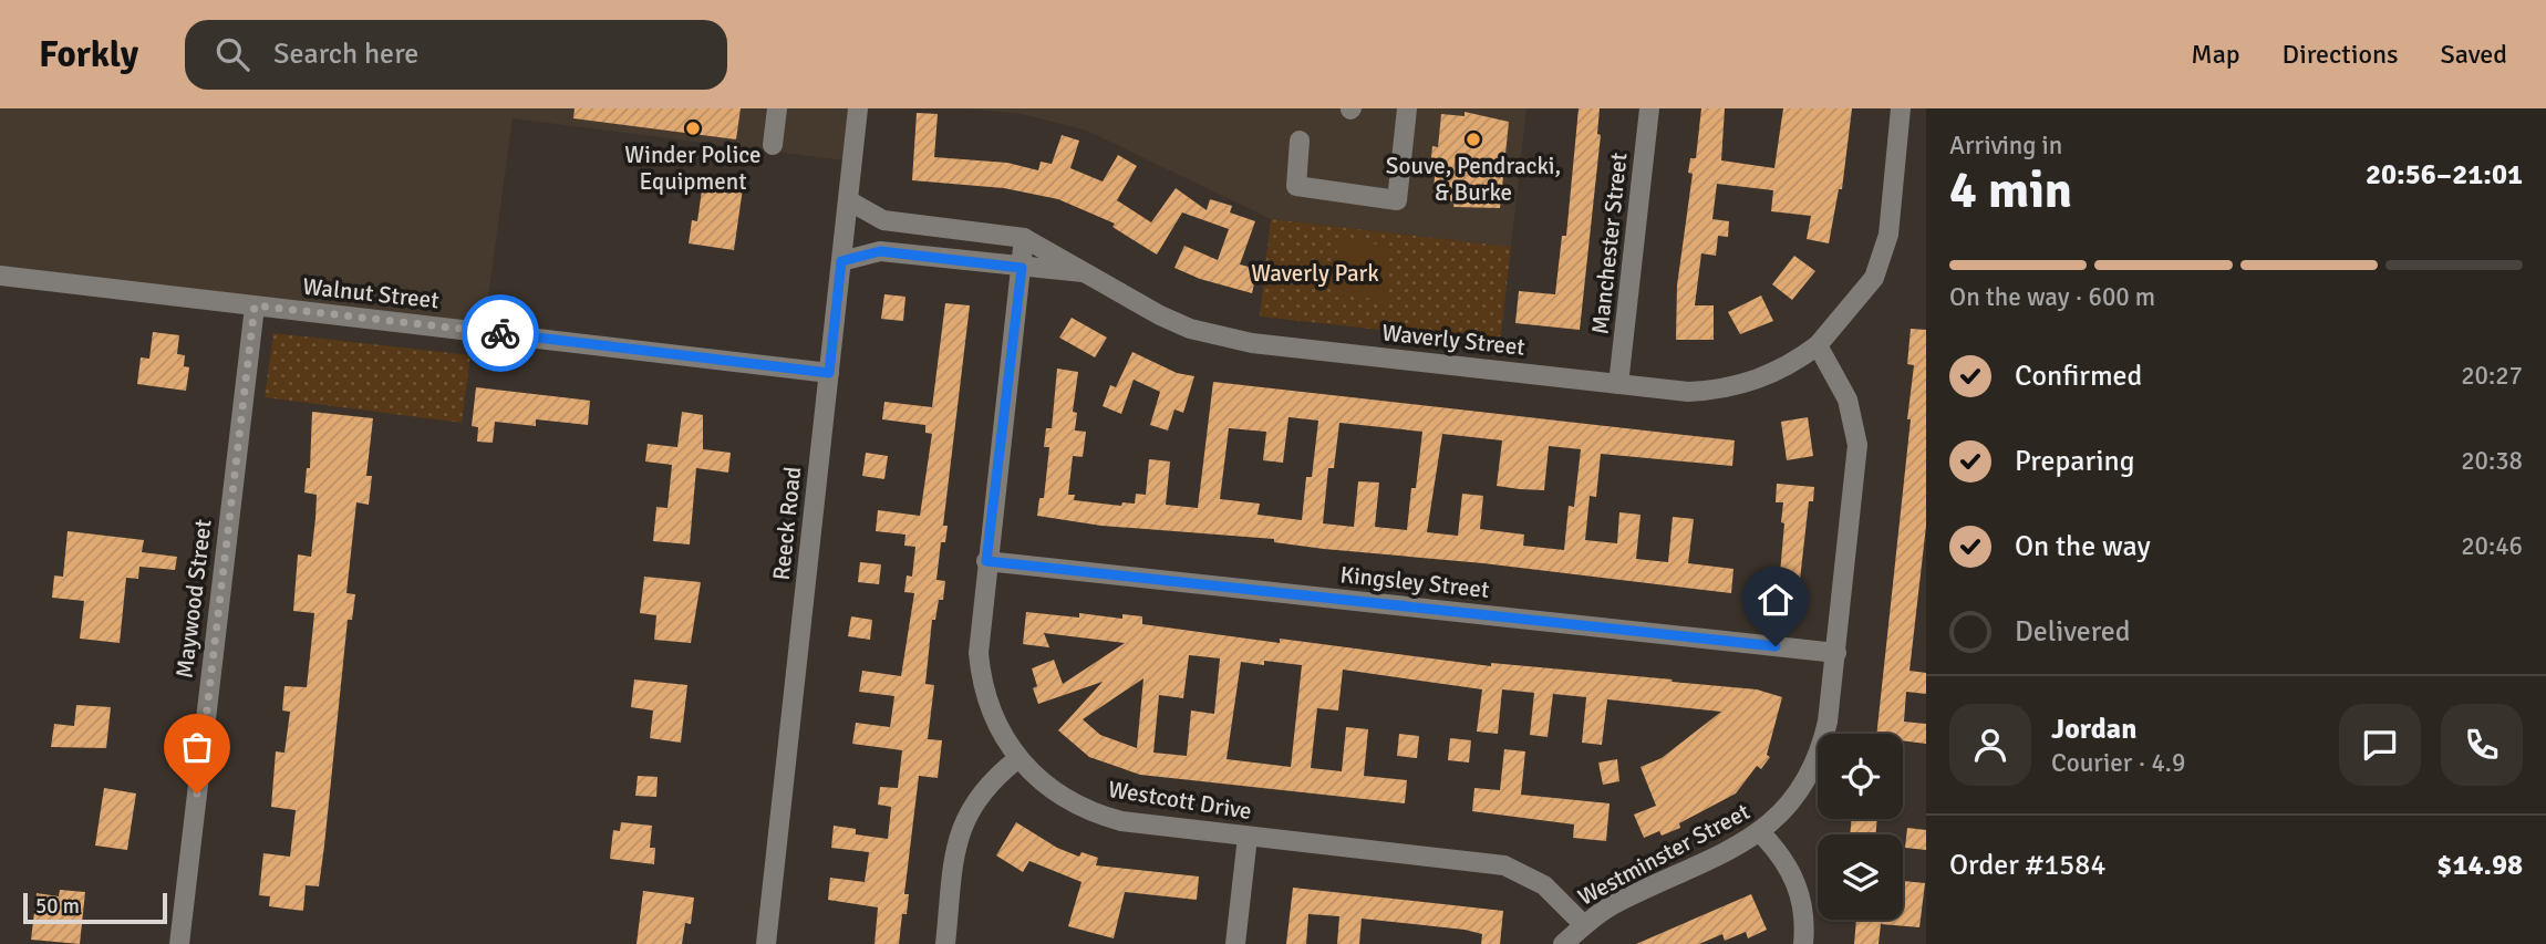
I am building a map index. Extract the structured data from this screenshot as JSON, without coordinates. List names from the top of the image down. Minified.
{"streets":{"street":["Manchester Street","Walnut Street","Waverly Street","Reeck Road","Kingsley Street","Maywood Street","Westcott Drive","Westminster Street"]},"crossings":[["Manchester Street","Waverly Street"],["Walnut Street","Reeck Road"],["Walnut Street","Maywood Street"],["Waverly Street","Reeck Road"],["Waverly Street","Westcott Drive"],["Waverly Street","Westminster Street"],["Kingsley Street","Westcott Drive"],["Kingsley Street","Westminster Street"],["Westcott Drive","Westminster Street"]],"parks":["Waverly Park"],"places":["Winder Police Equipment","Souve, Pendracki, & Burke"],"scale_bar":"50 m","page":{"header":"Forkly","search":"Search here","nav":["Map","Directions","Saved"],"heading":["4 min","Arriving in","20:56–21:01"],"panel":["Jordan","Courier · 4.9","Order #1584","$14.98"],"bar":"On the way · 600 m","list":[["Confirmed","20:27"],["Preparing","20:38"],["On the way","20:46"],"Delivered"],"scale":"50 m"}}
